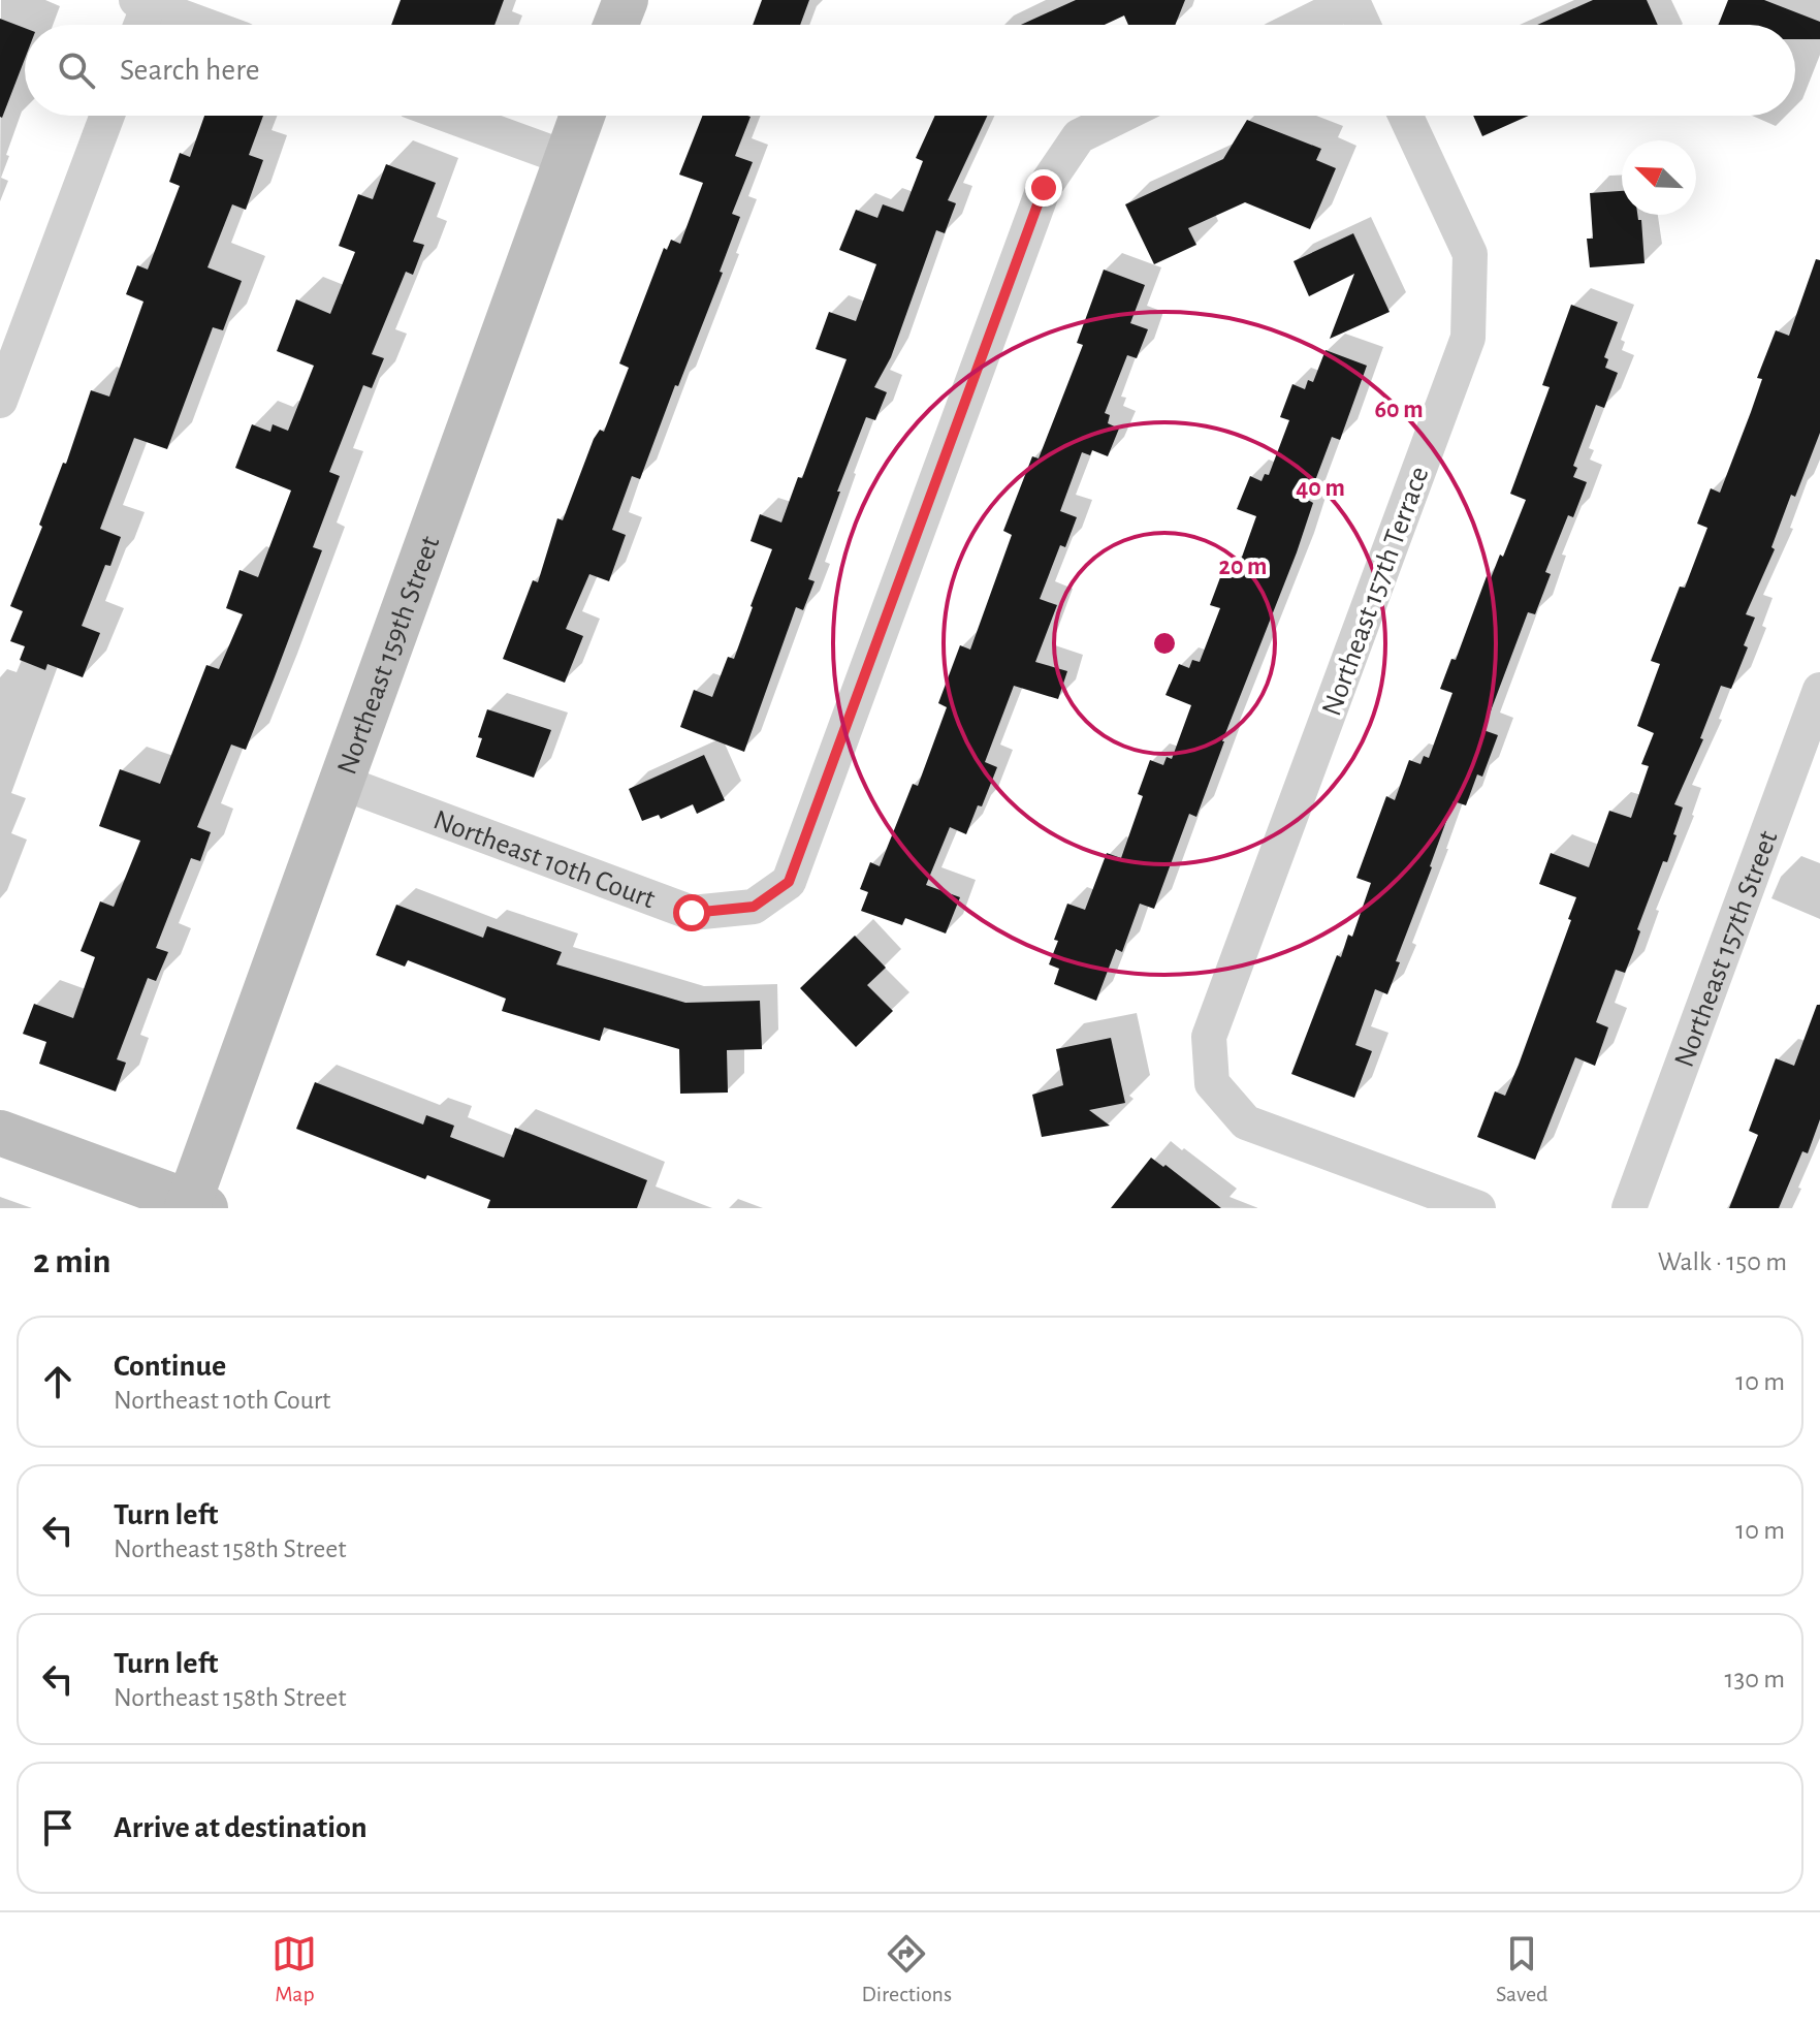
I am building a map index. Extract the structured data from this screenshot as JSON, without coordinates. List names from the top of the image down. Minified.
{"streets":{"street":["Northeast 157th Terrace","Northeast 159th Street","Northeast 10th Court","Northeast 157th Street"]},"crossings":[["Northeast 159th Street","Northeast 10th Court"]],"north":"top left","page":{"search":"Search here","heading":["2 min","Walk · 150 m"],"list":[["Continue","Northeast 10th Court","10 m"],["Turn left","Northeast 158th Street","10 m"],["Turn left","Northeast 158th Street","130 m"],"Arrive at destination"],"nav":["Map","Directions","Saved"]},"rings":["60 m","40 m","20 m"]}
